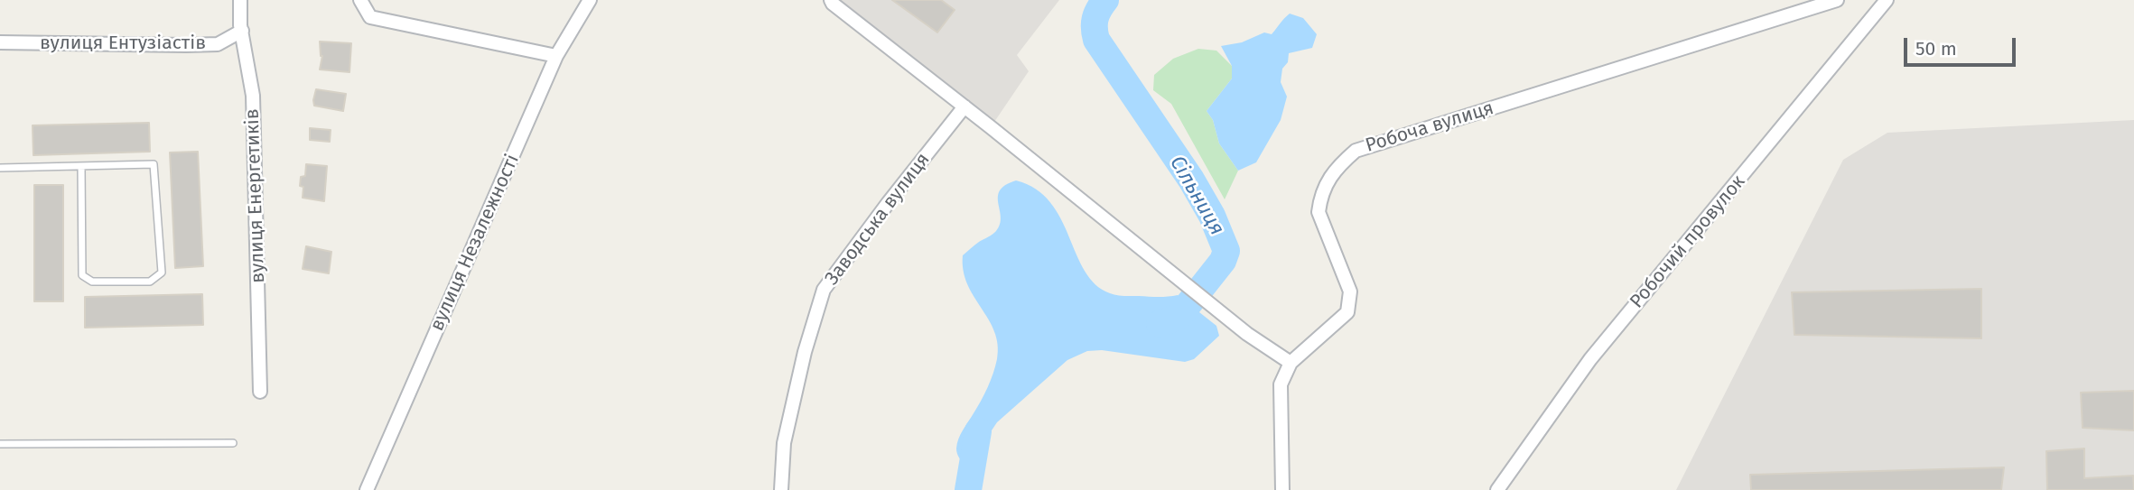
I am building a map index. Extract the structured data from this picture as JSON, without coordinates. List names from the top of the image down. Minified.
{"streets":{"street":["вулиця Ентузіастів","Робоча вулиця","вулиця Енергетиків","Заводська вулиця","Робочий провулок","вулиця Незалежності"]},"crossings":[["вулиця Ентузіастів","вулиця Енергетиків"]],"water":["Сільниця"],"scale_bar":"50 m"}
